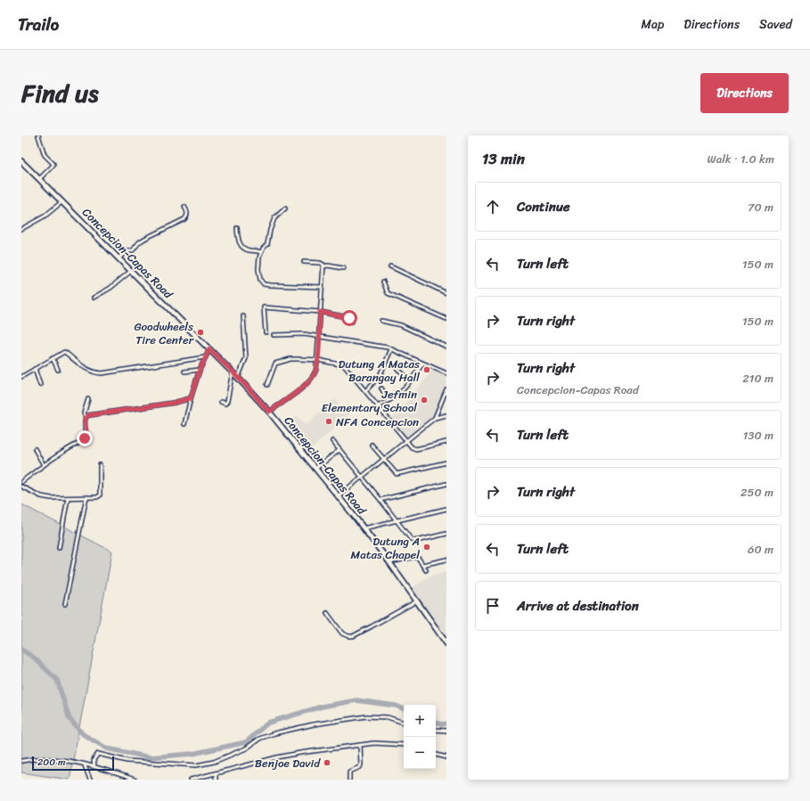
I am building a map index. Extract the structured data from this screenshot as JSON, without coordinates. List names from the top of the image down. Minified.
{"streets":{"main road":["Concepcion-Capas Road"]},"places":["Goodwheels Tire Center","Dutung A Matas Barangay Hall","Jefmin Elementary School","NFA Concepcion","Dutung A Matas Chapel","Benjoe David"],"scale_bar":"200 m","page":{"header":"Trailo","nav":["Map","Directions","Saved"],"title":"Find us","buttons":"Directions","heading":["13 min","Walk · 1.0 km"],"list":[["Continue","70 m"],["Turn left","150 m"],["Turn right","150 m"],["Turn right","Concepcion-Capas Road","210 m"],["Turn left","130 m"],["Turn right","250 m"],["Turn left","60 m"],"Arrive at destination"],"map_buttons":["+","−"],"scale":"200 m"}}
